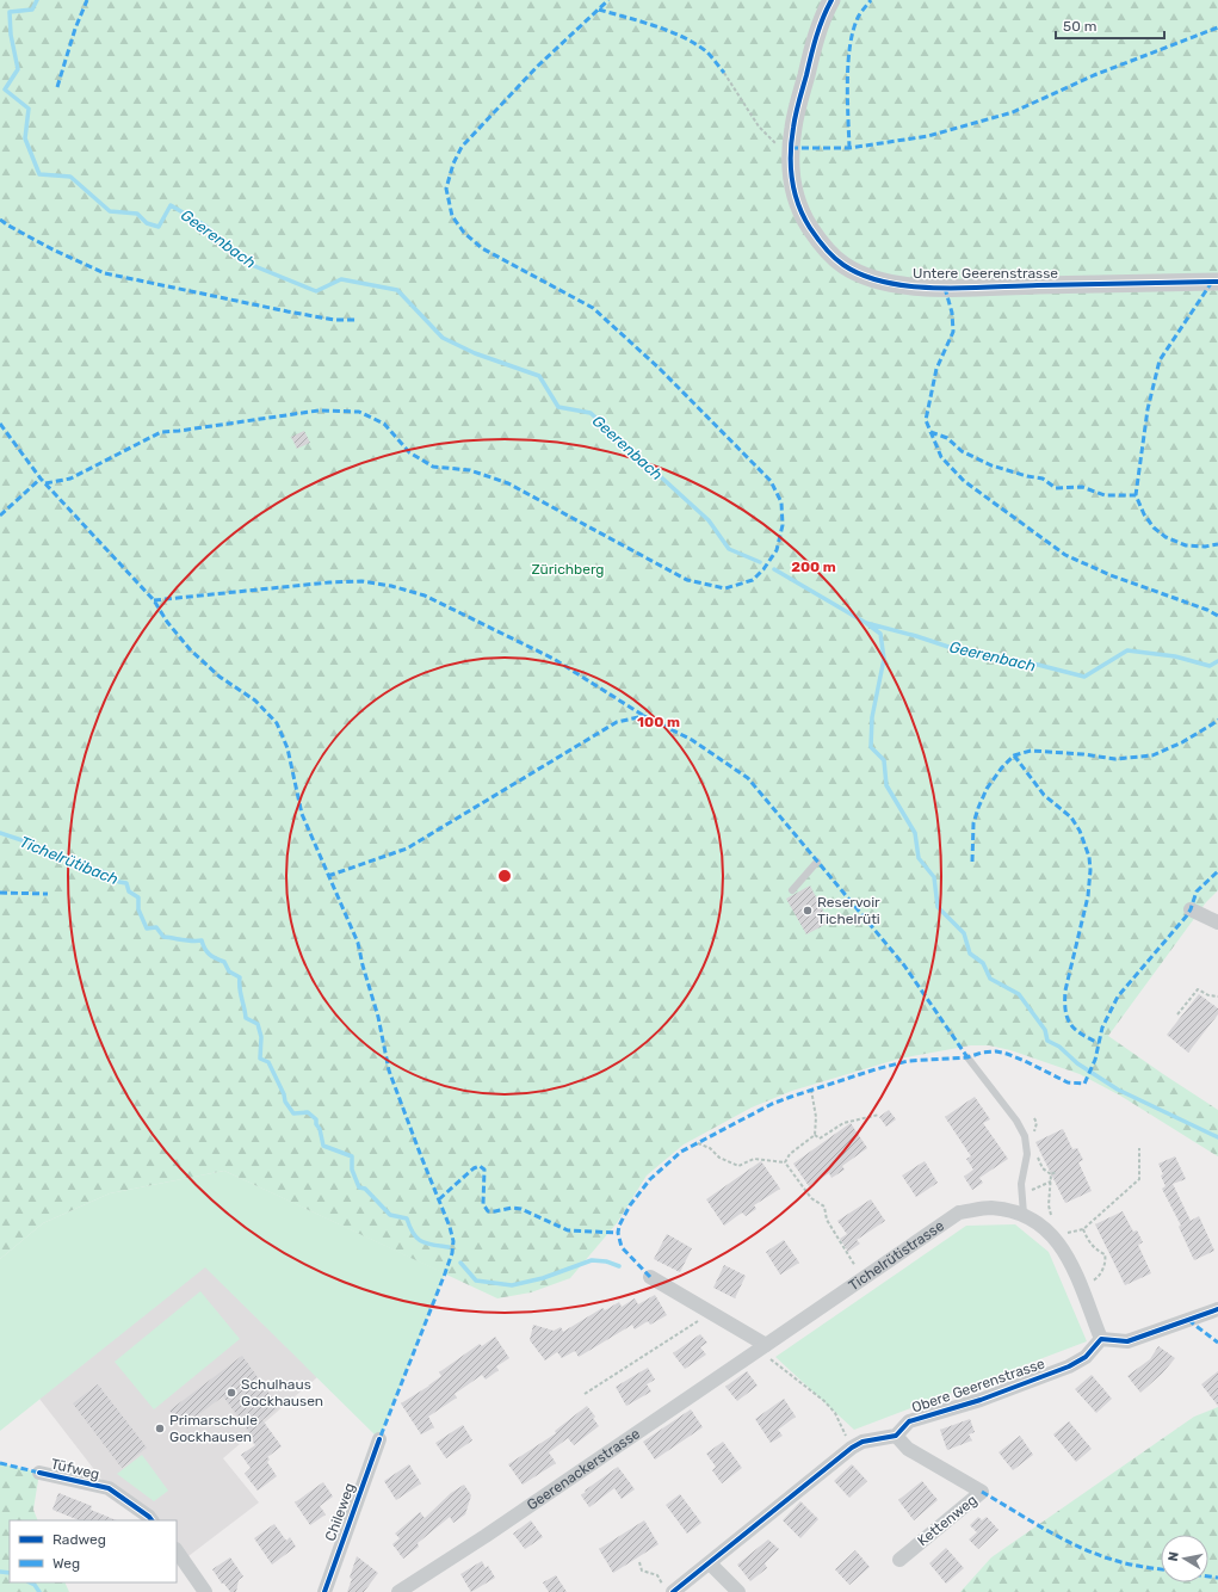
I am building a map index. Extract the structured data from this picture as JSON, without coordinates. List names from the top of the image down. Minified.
{"streets":{"street":["Untere Geerenstrasse","Tichelrütistrasse","Obere Geerenstrasse","Tüfweg","Geerenackerstrasse","Chileweg","Kettenweg"]},"crossings":[["Tichelrütistrasse","Obere Geerenstrasse"],["Tichelrütistrasse","Geerenackerstrasse"],["Obere Geerenstrasse","Kettenweg"]],"water":["Geerenbach","Tichelrütibach"],"parks":["Zürichberg"],"places":["Reservoir Tichelrüti","Schulhaus Gockhausen","Primarschule Gockhausen"],"legend":["Radweg","Weg"],"scale_bar":"50 m","north":"left","rings":["200 m","100 m"]}
